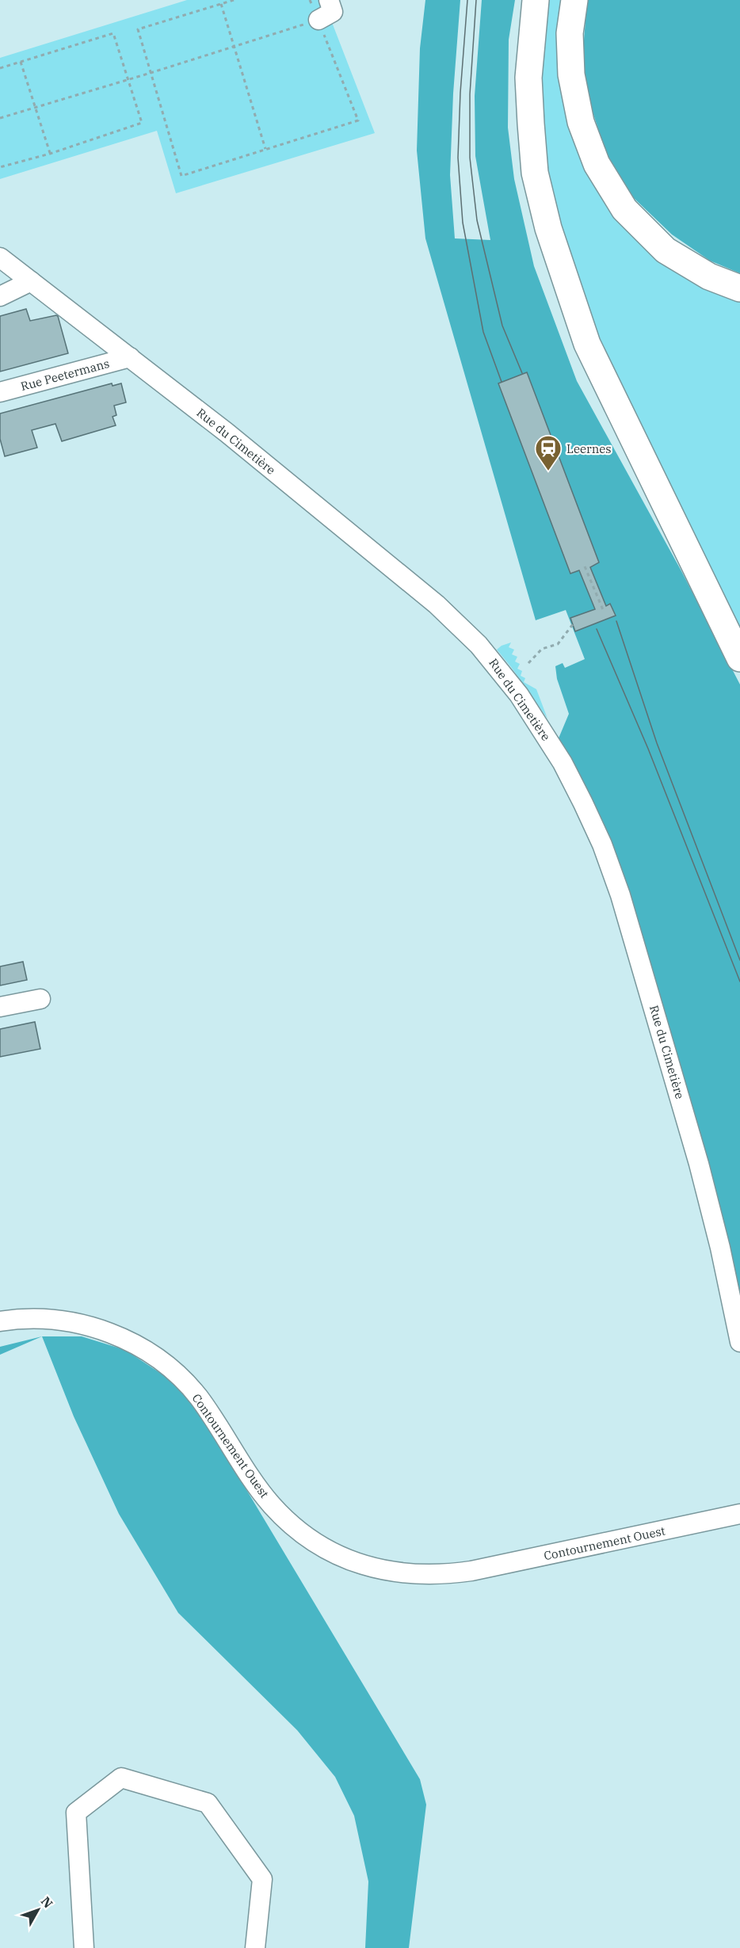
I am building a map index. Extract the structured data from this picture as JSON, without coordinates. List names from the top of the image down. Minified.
{"streets":{"street":["Rue Peetermans","Rue du Cimetière","Contournement Ouest"]},"crossings":[["Rue Peetermans","Rue du Cimetière"]],"places":{"station":["Leernes"]},"north":"top right"}
